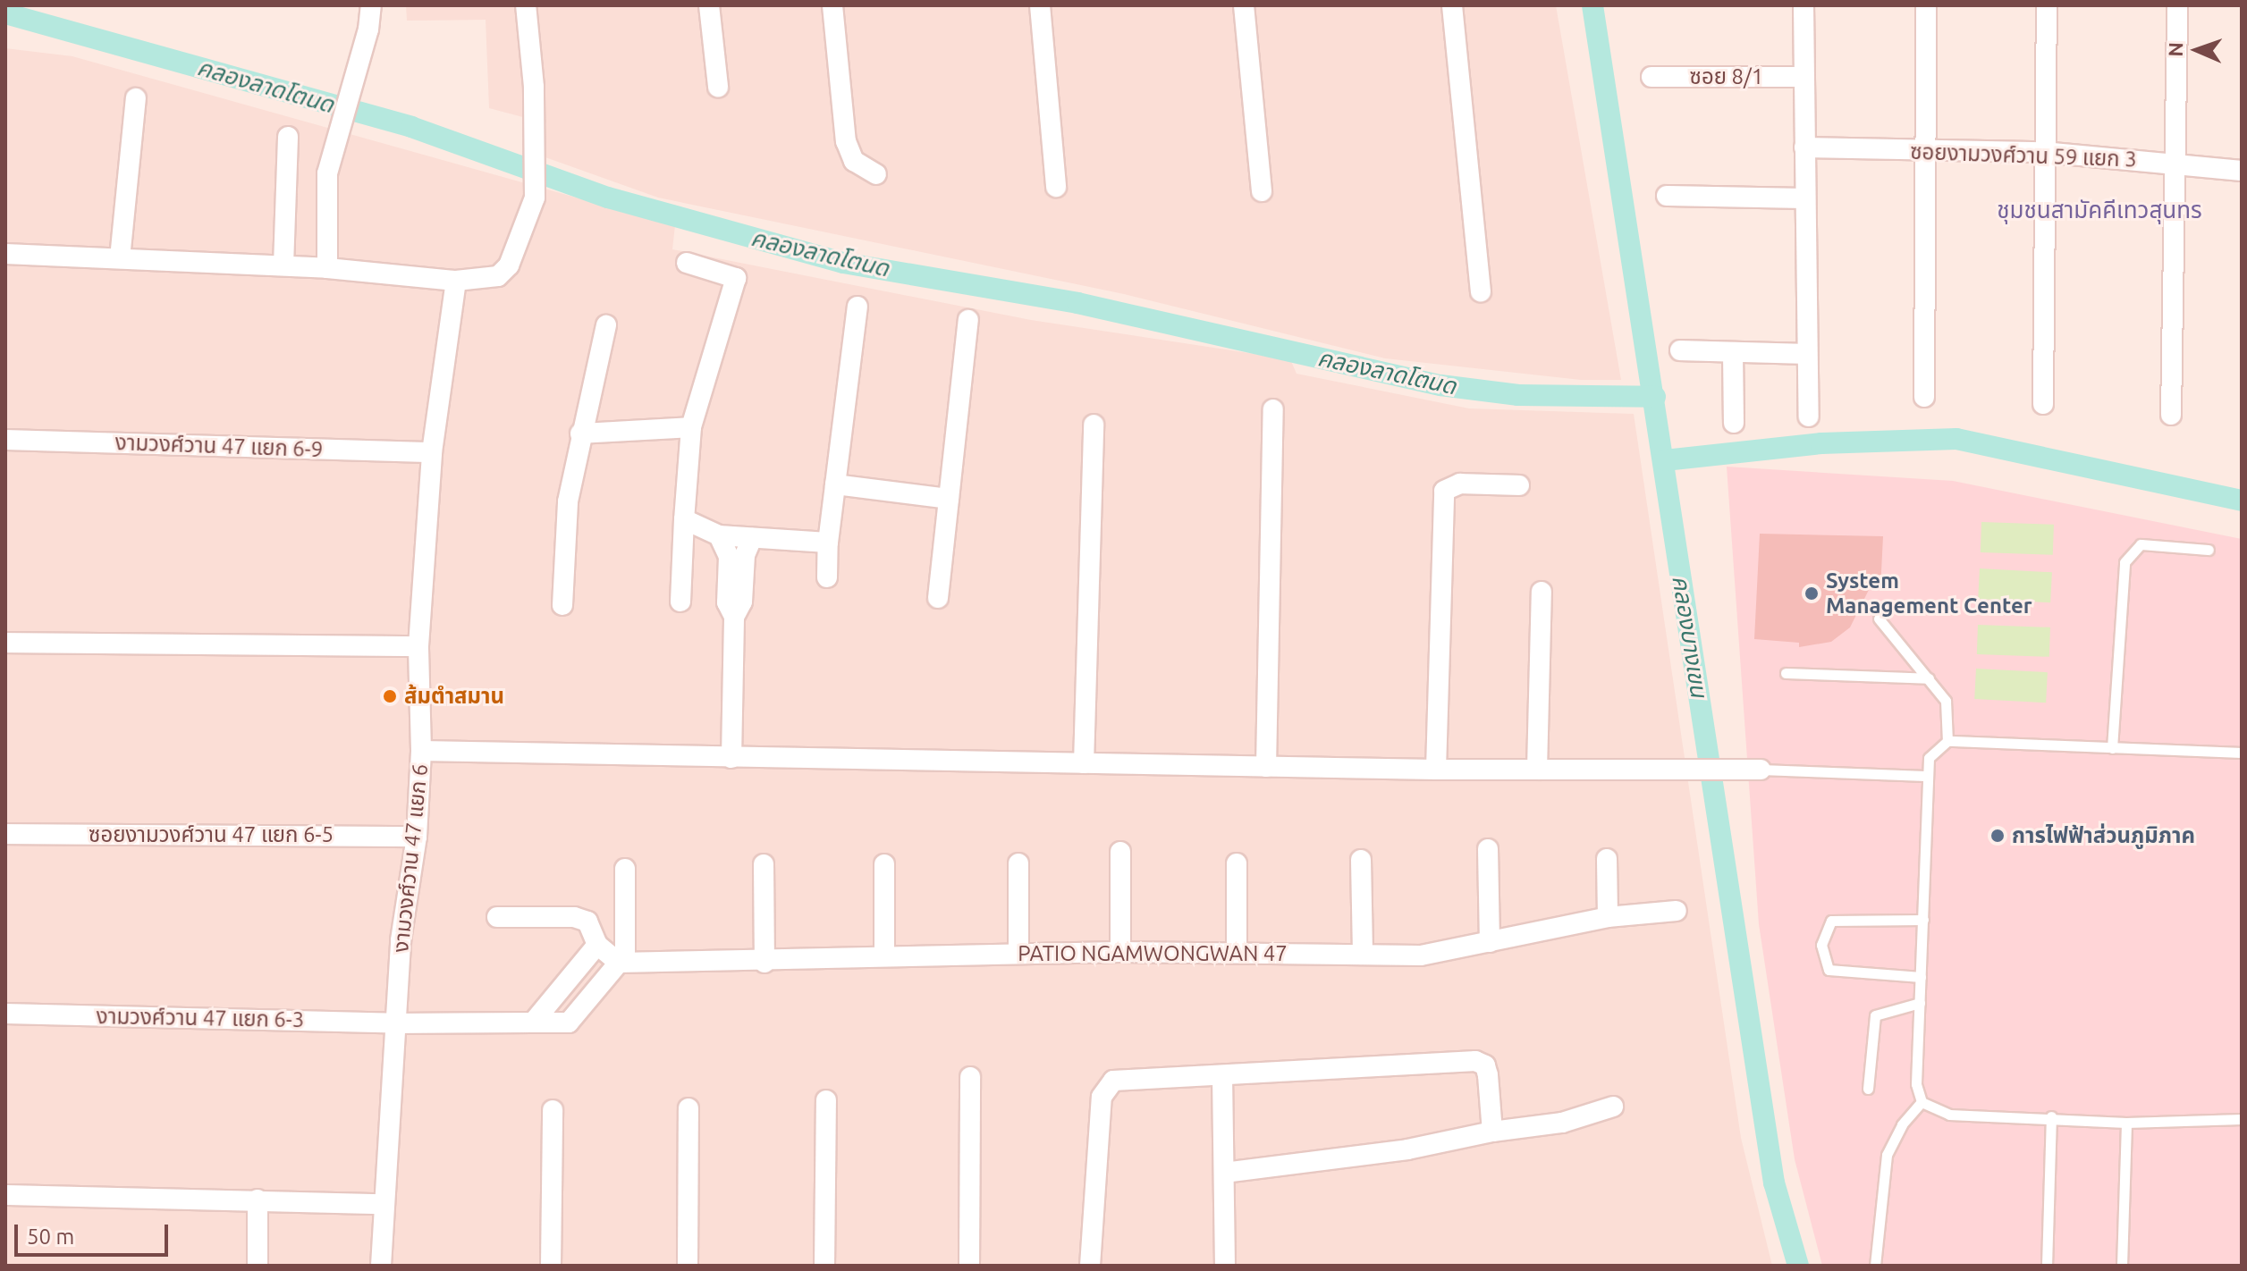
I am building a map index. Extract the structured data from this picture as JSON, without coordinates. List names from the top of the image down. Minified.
{"streets":{"street":["ซอย 8/1","ซอยงามวงศ์วาน 59 แยก 3","งามวงศ์วาน 47 แยก 6-9","ซอยงามวงศ์วาน 47 แยก 6-5","งามวงศ์วาน 47 แยก 6","PATIO NGAMWONGWAN 47","งามวงศ์วาน 47 แยก 6-3"]},"crossings":[["งามวงศ์วาน 47 แยก 6-9","งามวงศ์วาน 47 แยก 6"],["ซอยงามวงศ์วาน 47 แยก 6-5","งามวงศ์วาน 47 แยก 6"],["งามวงศ์วาน 47 แยก 6","งามวงศ์วาน 47 แยก 6-3"],["PATIO NGAMWONGWAN 47","งามวงศ์วาน 47 แยก 6-3"]],"districts":["ชุมชนสามัคคีเทวสุนทร"],"water":["คลองลาดโตนด","คลองบางเขน"],"places":["System Management Center","ส้มตำสมาน","การไฟฟ้าส่วนภูมิภาค"],"scale_bar":"50 m","north":"left"}
